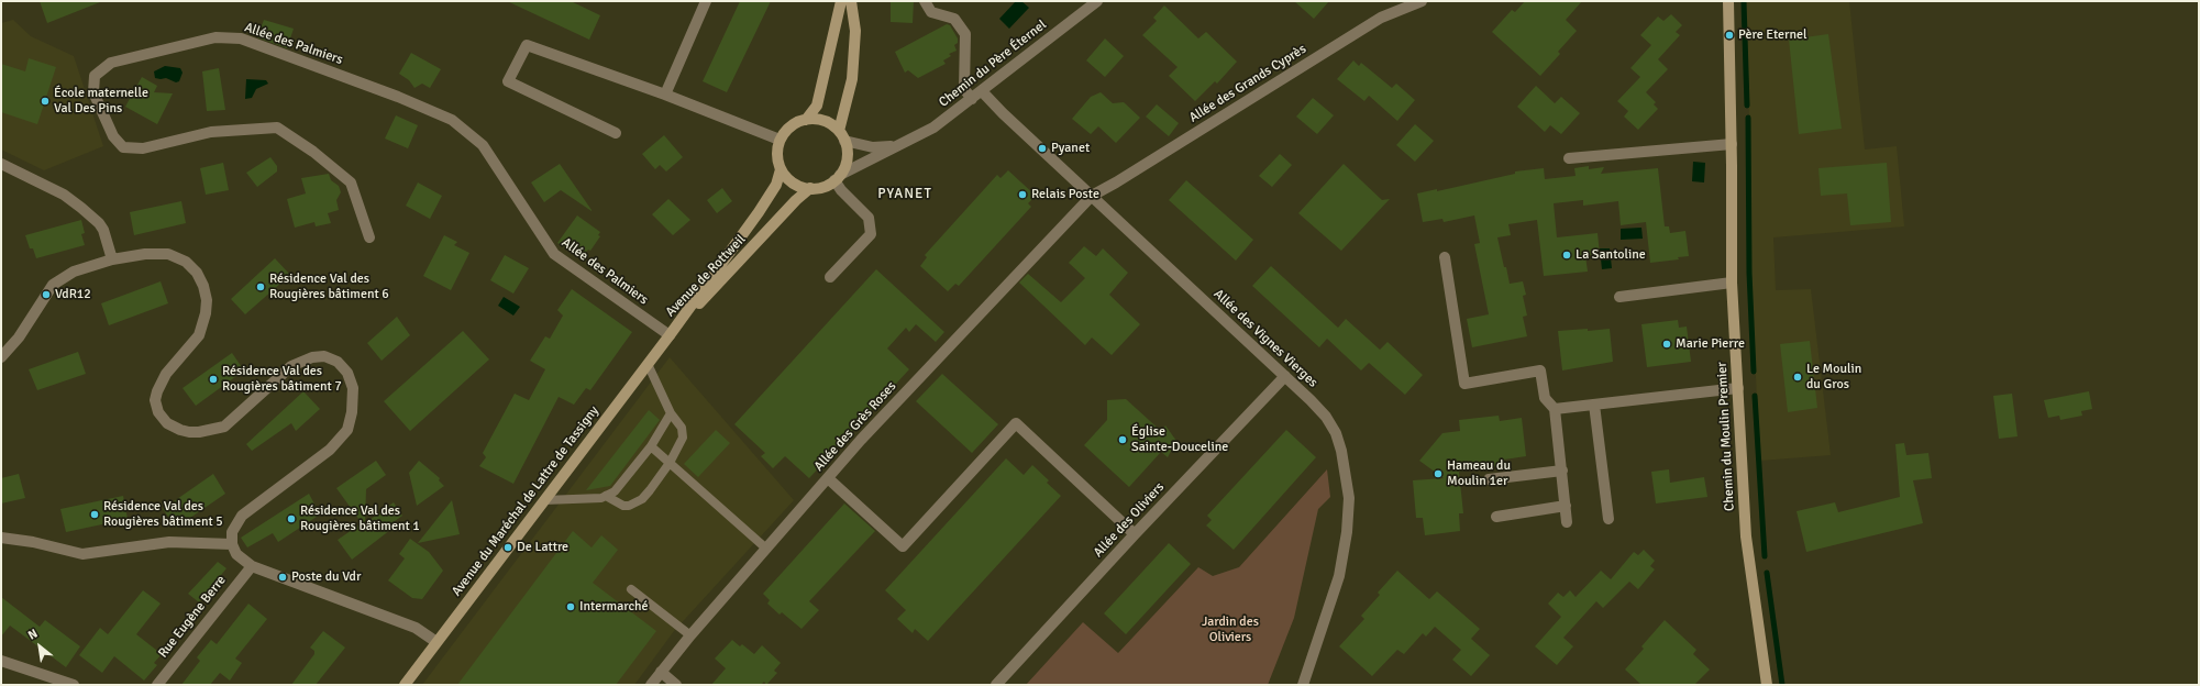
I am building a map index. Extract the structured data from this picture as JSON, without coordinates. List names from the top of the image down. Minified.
{"streets":{"main road":["Avenue de Rottweil","Chemin du Moulin Premier","Avenue du Maréchal de Lattre de Tassigny"],"street":["Allée des Palmiers","Chemin du Père Éternel","Allée des Grands Cyprès","Allée des Vignes Vierges","Allée des Grès Roses","Allée des Oliviers","Rue Eugène Berre"]},"crossings":[["Allée des Palmiers","Avenue de Rottweil"],["Allée des Palmiers","Avenue du Maréchal de Lattre de Tassigny"],["Chemin du Père Éternel","Avenue de Rottweil"],["Chemin du Père Éternel","Allée des Vignes Vierges"],["Allée des Grands Cyprès","Allée des Vignes Vierges"],["Allée des Grands Cyprès","Allée des Grès Roses"],["Avenue de Rottweil","Avenue du Maréchal de Lattre de Tassigny"],["Allée des Vignes Vierges","Allée des Grès Roses"],["Allée des Vignes Vierges","Allée des Oliviers"]],"districts":["PYANET"],"parks":["Jardin des Oliviers"],"places":["Père Eternel","École maternelle Val Des Pins","Pyanet","Relais Poste","La Santoline","Résidence Val des Rougières bâtiment 6","VdR12","Marie Pierre","Le Moulin du Gros","Résidence Val des Rougières bâtiment 7","Église Sainte-Douceline","Hameau du Moulin 1er","Résidence Val des Rougières bâtiment 5","Résidence Val des Rougières bâtiment 1","De Lattre","Poste du Vdr","Intermarché"],"north":"top left"}
